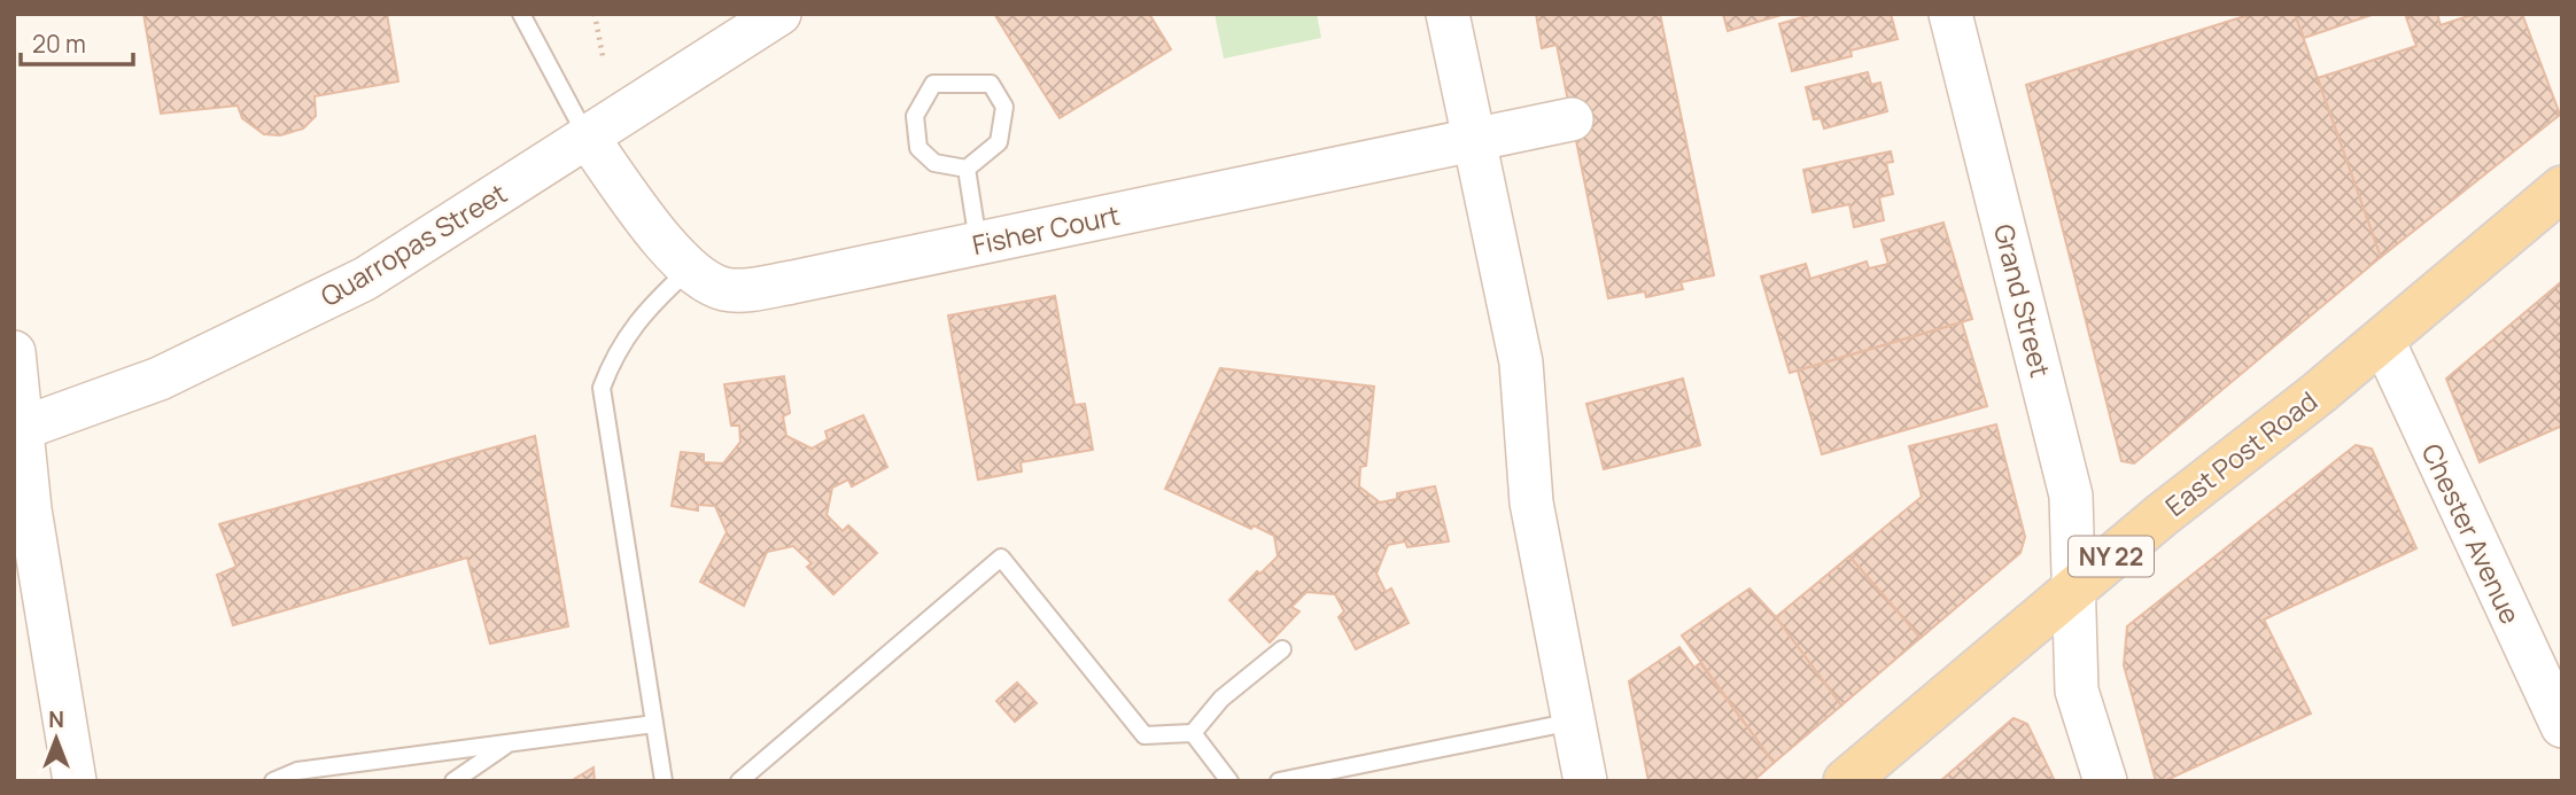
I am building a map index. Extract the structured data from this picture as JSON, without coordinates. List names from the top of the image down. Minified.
{"streets":{"main road":["East Post Road","NY 22"],"street":["Fisher Court","Quarropas Street","Grand Street","Chester Avenue"]},"crossings":[["Fisher Court","Quarropas Street"],["Grand Street","East Post Road"],["East Post Road","Chester Avenue"]],"scale_bar":"20 m","north":"top"}
